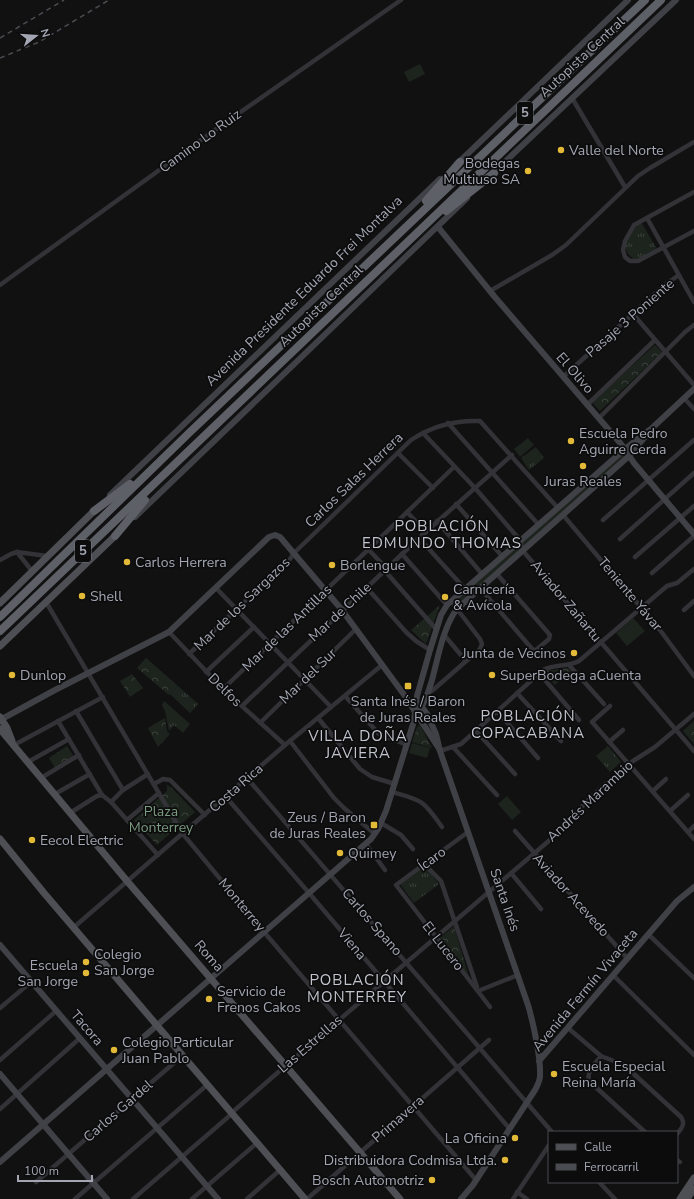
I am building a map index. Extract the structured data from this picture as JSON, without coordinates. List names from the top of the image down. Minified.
{"streets":{"highway":["Autopista Central","5"],"main road":["Avenida Presidente Eduardo Frei Montalva","Roma"],"street":["Camino Lo Ruiz","Pasaje 3 Poniente","El Olivo","Carlos Salas Herrera","Teniente Yávar","Aviador Zañartu","Mar de los Sargazos","Mar de Chile","Mar de las Antillas","Mar del Sur","Delfos","Costa Rica","Andrés Marambio","Ícaro","Aviador Acevedo","Santa Inés","Monterrey","Carlos Spano","Viena","El Lucero","Avenida Fermín Vivaceta","Tacora","Las Estrellas","Carlos Gardel","Primavera"]},"crossings":[["Pasaje 3 Poniente","El Olivo"],["Carlos Salas Herrera","Aviador Zañartu"],["Carlos Salas Herrera","Mar de los Sargazos"],["Carlos Salas Herrera","Mar de Chile"],["Carlos Salas Herrera","Santa Inés"],["Aviador Zañartu","Mar de Chile"],["Aviador Zañartu","Mar de las Antillas"],["Aviador Zañartu","Andrés Marambio"],["Mar de los Sargazos","Delfos"],["Mar de los Sargazos","Santa Inés"],["Mar de Chile","Delfos"],["Mar de Chile","Santa Inés"],["Mar de las Antillas","Delfos"],["Mar de las Antillas","Santa Inés"],["Mar del Sur","Delfos"],["Mar del Sur","Santa Inés"],["Delfos","Costa Rica"],["Costa Rica","Santa Inés"],["Costa Rica","Monterrey"],["Costa Rica","Carlos Spano"],["Costa Rica","Viena"],["Costa Rica","Roma"],["Andrés Marambio","Aviador Acevedo"],["Andrés Marambio","Santa Inés"],["Andrés Marambio","Las Estrellas"],["Ícaro","Santa Inés"],["Ícaro","El Lucero"],["Aviador Acevedo","Avenida Fermín Vivaceta"],["Santa Inés","Avenida Fermín Vivaceta"],["Santa Inés","Las Estrellas"],["Monterrey","Avenida Fermín Vivaceta"],["Monterrey","Las Estrellas"],["Monterrey","Primavera"],["Carlos Spano","Avenida Fermín Vivaceta"],["Carlos Spano","Las Estrellas"],["Carlos Spano","Primavera"],["Viena","Avenida Fermín Vivaceta"],["Viena","Las Estrellas"],["Viena","Primavera"],["El Lucero","Las Estrellas"],["Roma","Las Estrellas"],["Roma","Primavera"],["Tacora","Las Estrellas"],["Tacora","Carlos Gardel"]],"districts":["POBLACIÓN EDMUNDO THOMAS","POBLACIÓN COPACABANA","VILLA DOÑA JAVIERA","POBLACIÓN MONTERREY"],"parks":["Plaza Monterrey"],"places":{"other":["Valle del Norte","Bodegas Multiuso SA","Escuela Pedro Aguirre Cerda","Juras Reales","Carlos Herrera","Borlengue","Shell","Carnicería & Avícola","Junta de Vecinos","Dunlop","SuperBodega aCuenta","Eecol Electric","Quimey","Colegio San Jorge","Escuela San Jorge","Servicio de Frenos Cakos","Colegio Particular Juan Pablo","Escuela Especial Reina María","La Oficina","Distribuidora Codmisa Ltda.","Bosch Automotriz"],"transit":["Santa Inés / Baron de Juras Reales","Zeus / Baron de Juras Reales"]},"legend":["Calle","Ferrocarril"],"scale_bar":"100 m","north":"right"}
